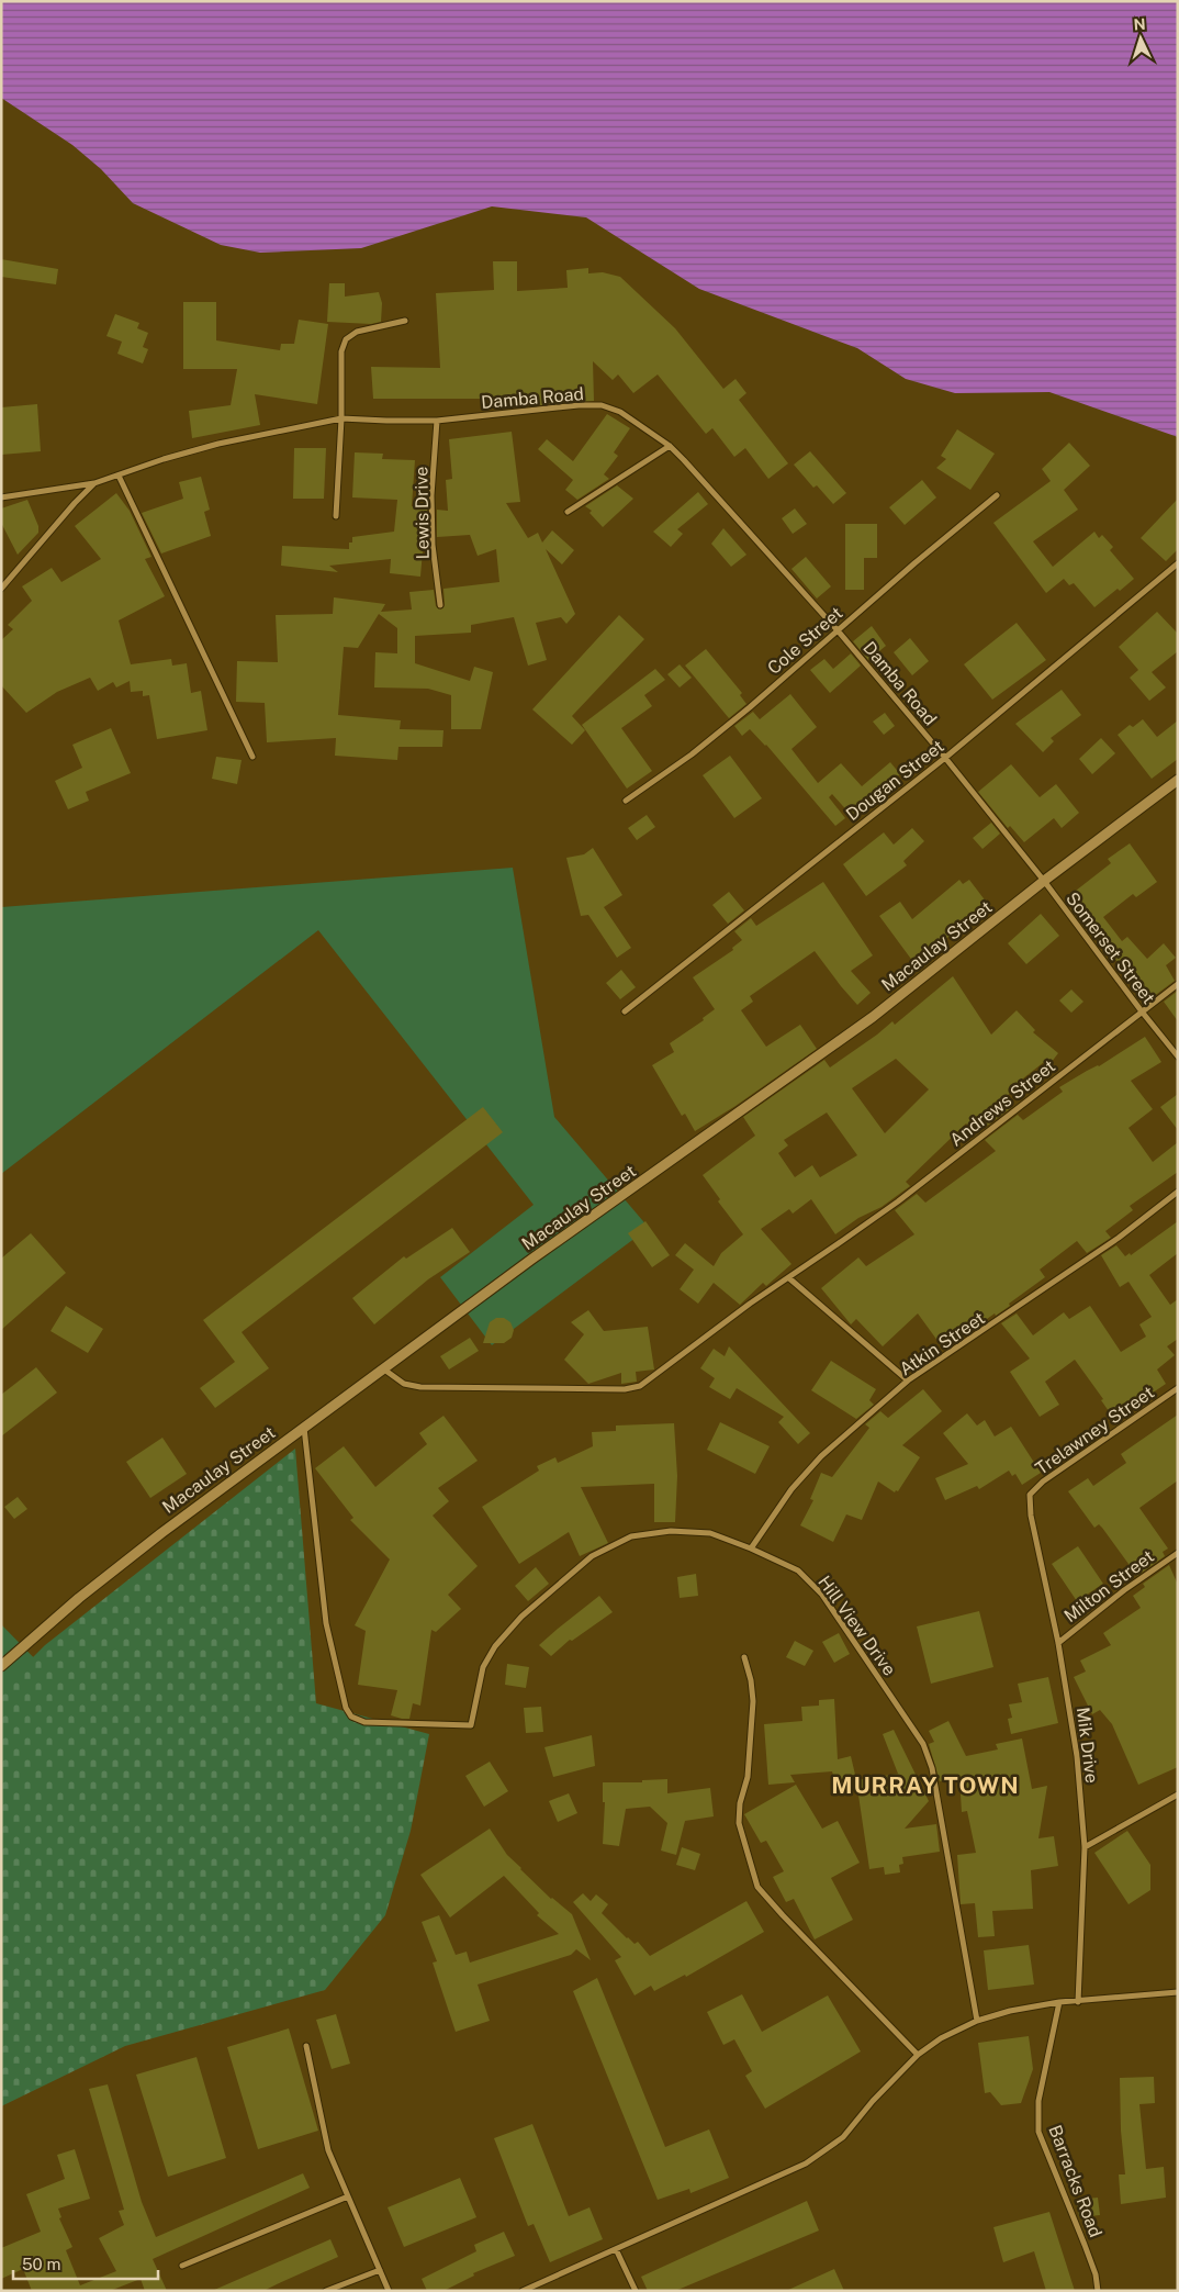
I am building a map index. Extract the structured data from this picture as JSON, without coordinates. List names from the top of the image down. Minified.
{"streets":{"street":["Damba Road","Lewis Drive","Cole Street","Dougan Street","Macaulay Street","Somerset Street","Andrews Street","Atkin Street","Trelawney Street","Milton Street","Hill View Drive","Mik Drive","Barracks Road"]},"crossings":[["Damba Road","Lewis Drive"],["Damba Road","Cole Street"],["Damba Road","Dougan Street"],["Damba Road","Macaulay Street"],["Damba Road","Somerset Street"],["Macaulay Street","Somerset Street"],["Macaulay Street","Andrews Street"],["Macaulay Street","Hill View Drive"],["Somerset Street","Andrews Street"],["Atkin Street","Hill View Drive"],["Trelawney Street","Mik Drive"],["Milton Street","Mik Drive"]],"districts":["MURRAY TOWN"],"scale_bar":"50 m","north":"top"}
